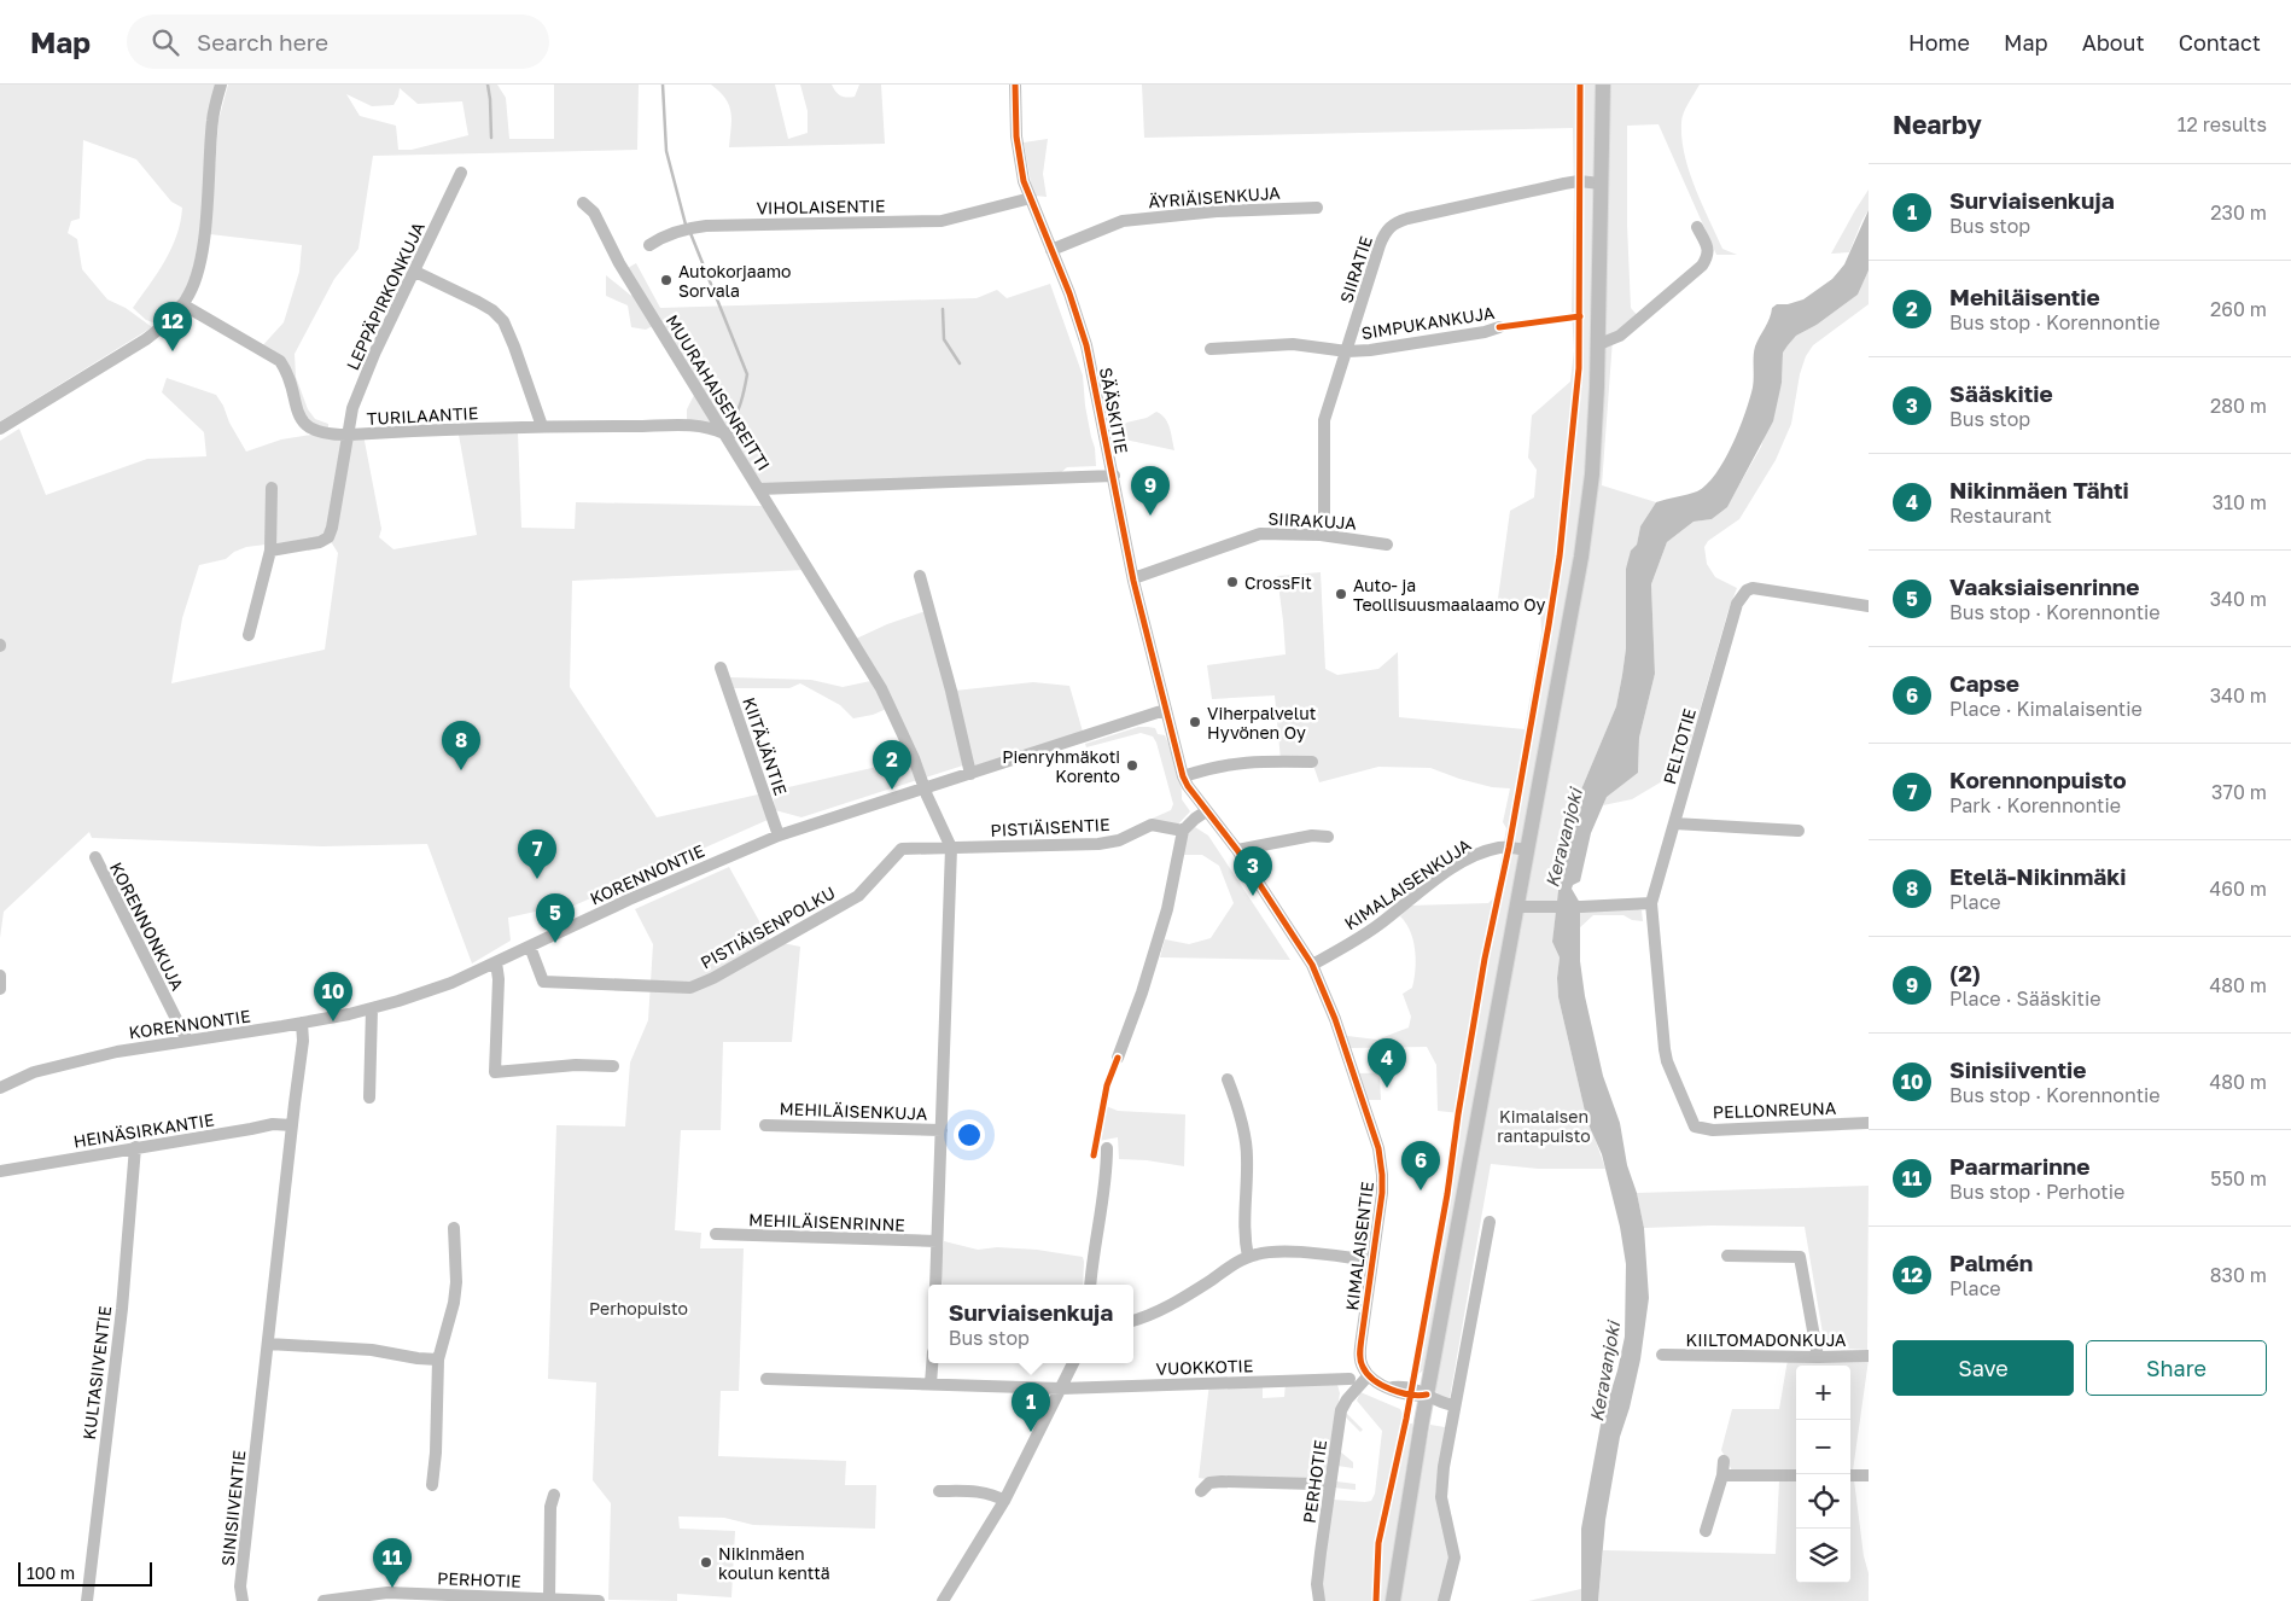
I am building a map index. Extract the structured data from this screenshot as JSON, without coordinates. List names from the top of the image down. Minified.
{"streets":{"street":["ÄYRIÄISENKUJA","VIHOLAISENTIE","SIIRATIE","LEPPÄPIRKONKUJA","SIMPUKANKUJA","MUURAHAISENREITTI","SÄÄSKITIE","TURILAANTIE","SIIRAKUJA","KIITÄJÄNTIE","PELTOTIE","PISTIÄISENTIE","KORENNONTIE","KIMALAISENKUJA","KORENNONKUJA","PISTIÄISENPOLKU","PELLONREUNA","MEHILÄISENKUJA","HEINÄSIRKANTIE","MEHILÄISENRINNE","KIMALAISENTIE","KIILTOMADONKUJA","VUOKKOTIE","KULTASIIVENTIE","PERHOTIE","SINISIIVENTIE"]},"crossings":[["ÄYRIÄISENKUJA","SÄÄSKITIE"],["VIHOLAISENTIE","SÄÄSKITIE"],["SIIRATIE","SIMPUKANKUJA"],["SIIRATIE","SIIRAKUJA"],["LEPPÄPIRKONKUJA","TURILAANTIE"],["MUURAHAISENREITTI","SÄÄSKITIE"],["MUURAHAISENREITTI","TURILAANTIE"],["SÄÄSKITIE","SIIRAKUJA"],["SÄÄSKITIE","KORENNONTIE"],["SÄÄSKITIE","KIMALAISENTIE"],["KIITÄJÄNTIE","KORENNONTIE"],["PELTOTIE","PELLONREUNA"],["PISTIÄISENTIE","PISTIÄISENPOLKU"],["KORENNONTIE","KORENNONKUJA"],["KORENNONTIE","PISTIÄISENPOLKU"],["KORENNONTIE","SINISIIVENTIE"],["KIMALAISENKUJA","KIMALAISENTIE"],["HEINÄSIRKANTIE","KULTASIIVENTIE"],["HEINÄSIRKANTIE","SINISIIVENTIE"],["KIMALAISENTIE","PERHOTIE"]],"water":["Keravanjoki"],"parks":["Kimalaisen rantapuisto","Perhopuisto"],"places":["Autokorjaamo Sorvala","CrossFit","Auto- ja Teollisuusmaalaamo Oy","Viherpalvelut Hyvönen Oy","Pienryhmäkoti Korento","Nikinmäen koulun kenttä"],"scale_bar":"100 m","page":{"header":"Map","search":"Search here","nav":["Home","Map","About","Contact"],"heading":["Nearby","12 results"],"list":[{"mark":"1","name":"Surviaisenkuja","note":"Bus stop","value":"230 m"},{"mark":"2","name":"Mehiläisentie","note":"Bus stop · Korennontie","value":"260 m"},{"mark":"3","name":"Sääskitie","note":"Bus stop","value":"280 m"},{"mark":"4","name":"Nikinmäen Tähti","note":"Restaurant","value":"310 m"},{"mark":"5","name":"Vaaksiaisenrinne","note":"Bus stop · Korennontie","value":"340 m"},{"mark":"6","name":"Capse","note":"Place · Kimalaisentie","value":"340 m"},{"mark":"7","name":"Korennonpuisto","note":"Park · Korennontie","value":"370 m"},{"mark":"8","name":"Etelä-Nikinmäki","note":"Place","value":"460 m"},{"mark":"9","name":"(2)","note":"Place · Sääskitie","value":"480 m"},{"mark":"10","name":"Sinisiiventie","note":"Bus stop · Korennontie","value":"480 m"},{"mark":"11","name":"Paarmarinne","note":"Bus stop · Perhotie","value":"550 m"},{"mark":"12","name":"Palmén","note":"Place","value":"830 m"}],"pins":["12","9","8","2","7","3","5","10","4","6","1","11"],"popup":["Surviaisenkuja","Bus stop"],"buttons":["Save","Share"],"map_buttons":["+","−"],"scale":"100 m"}}
